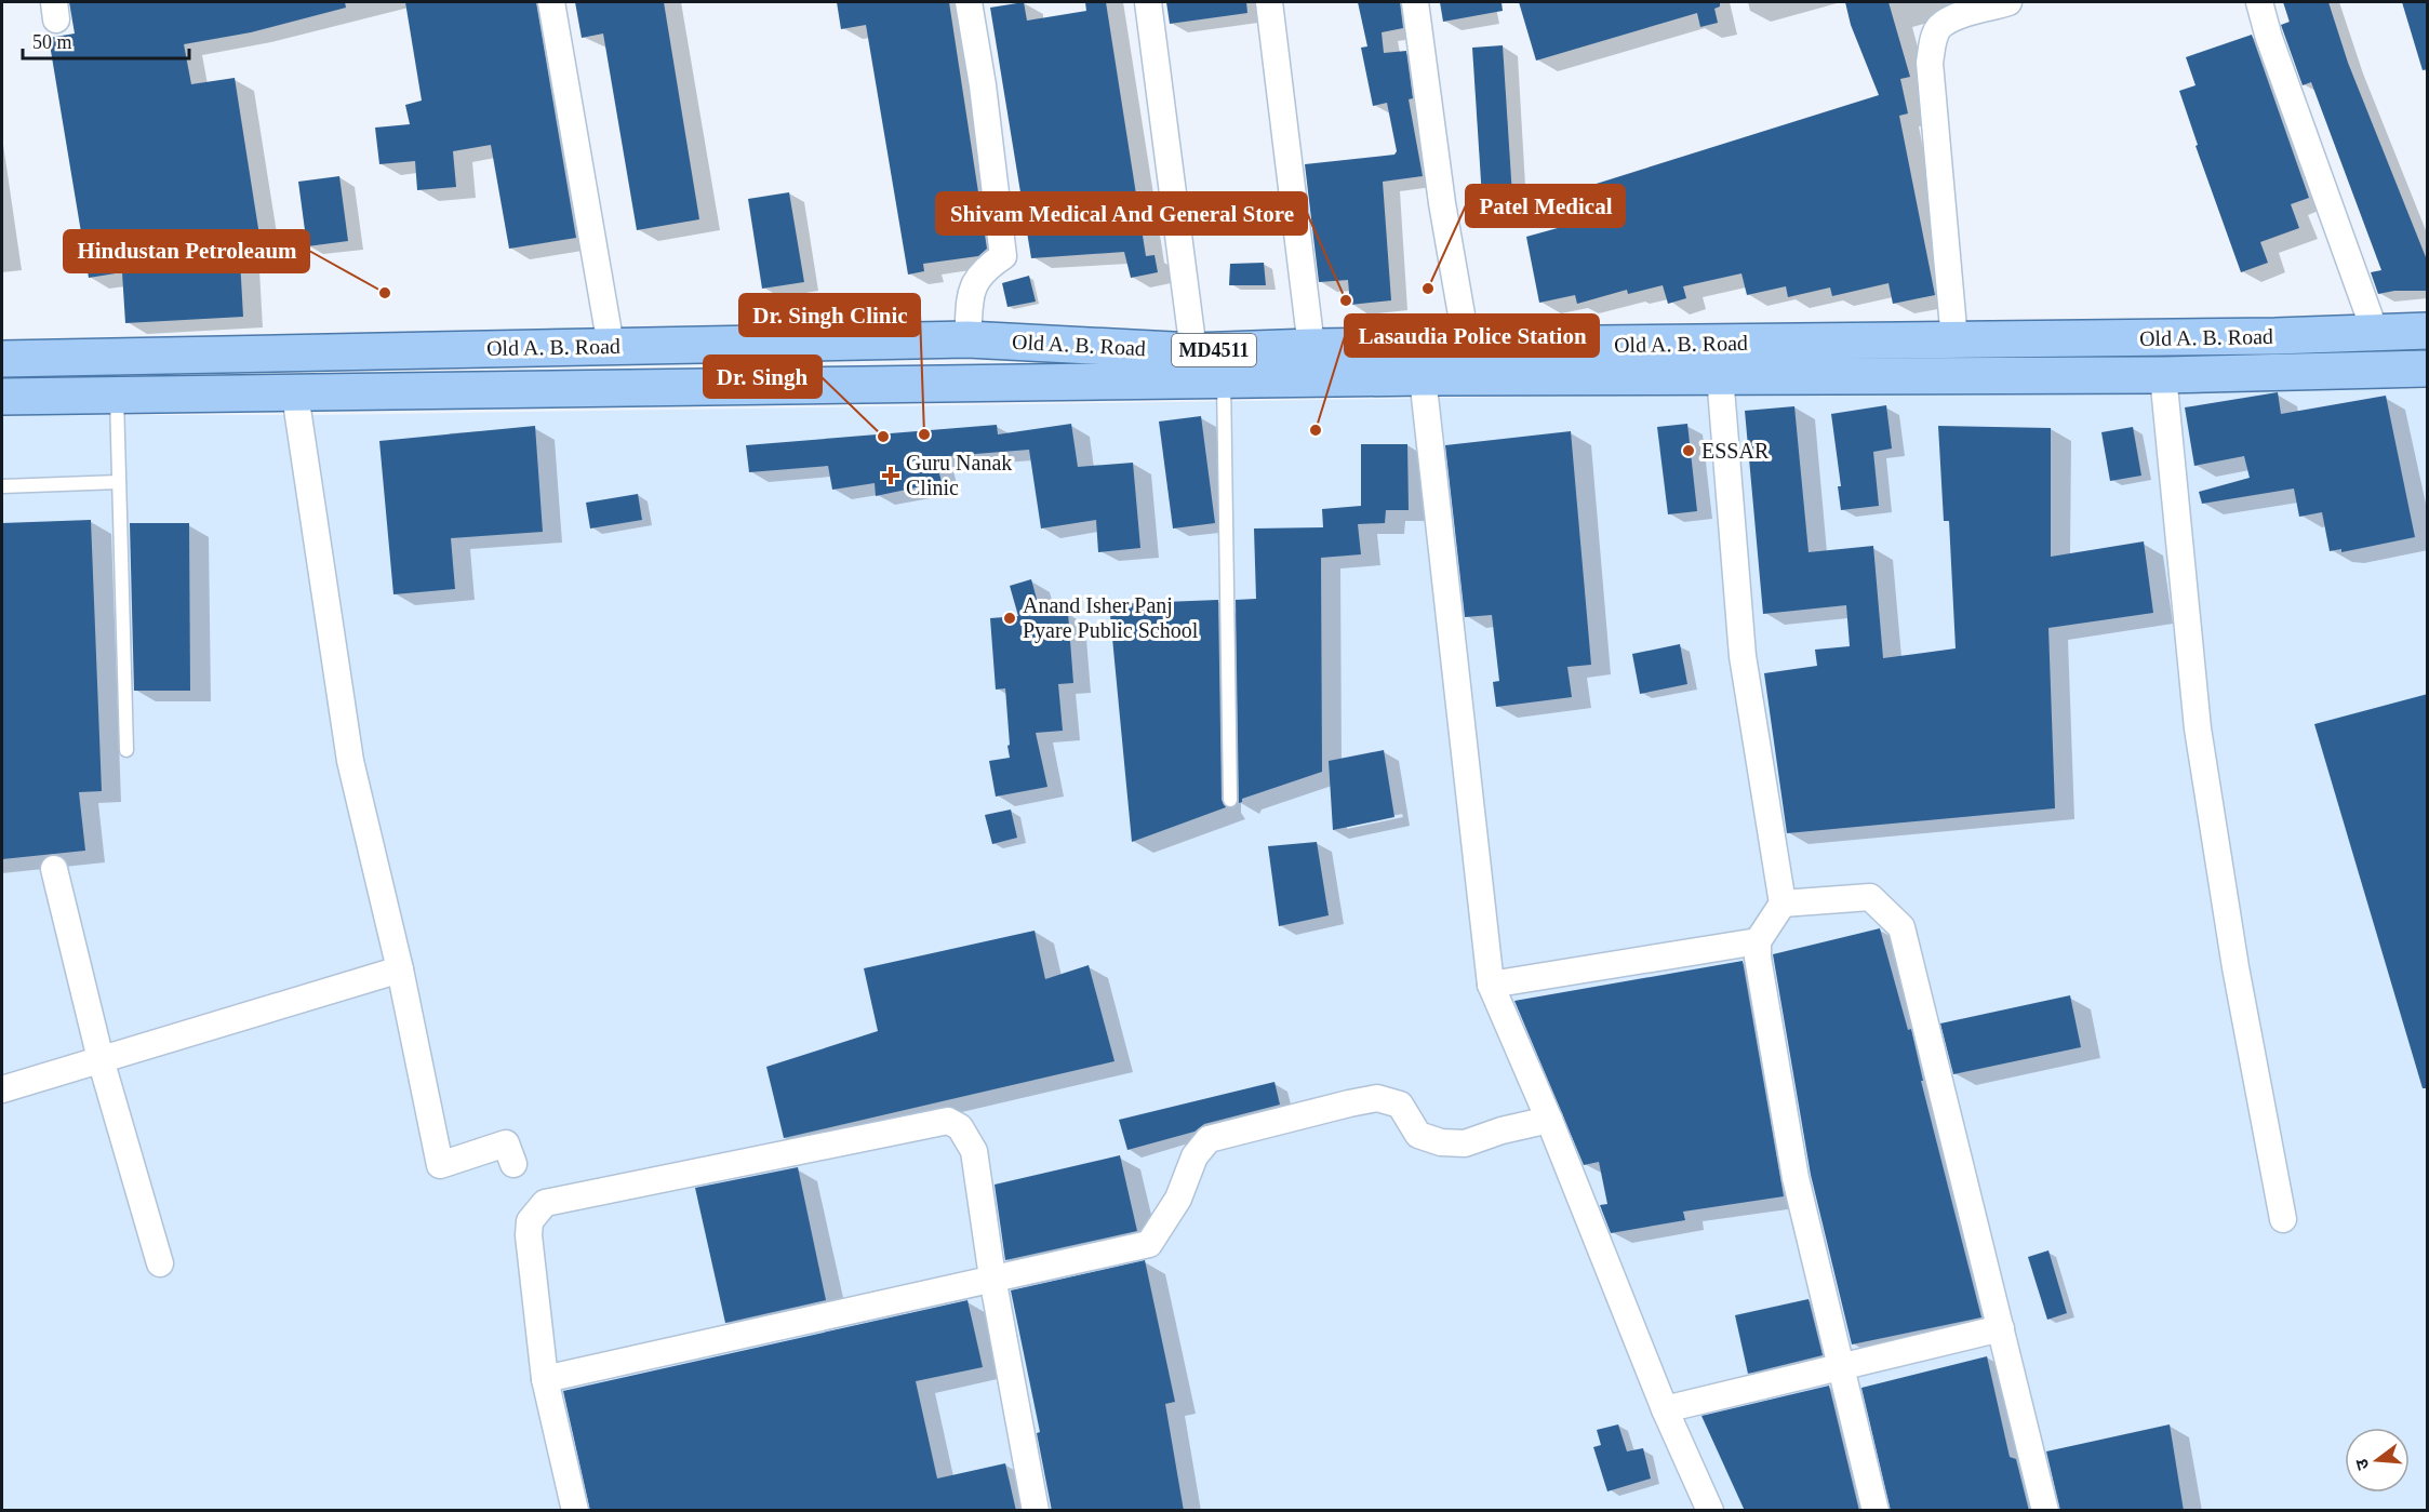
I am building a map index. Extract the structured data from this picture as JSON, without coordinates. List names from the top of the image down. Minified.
{"streets":{"main road":["Old A. B. Road","MD4511"]},"places":{"other":["Patel Medical","Hindustan Petroleaum","Shivam Medical And General Store","Lasaudia Police Station","Dr. Singh Clinic","Dr. Singh","ESSAR","Anand Isher Panj Pyare Public School"],"health":["Guru Nanak Clinic"]},"scale_bar":"50 m","north":"left"}
